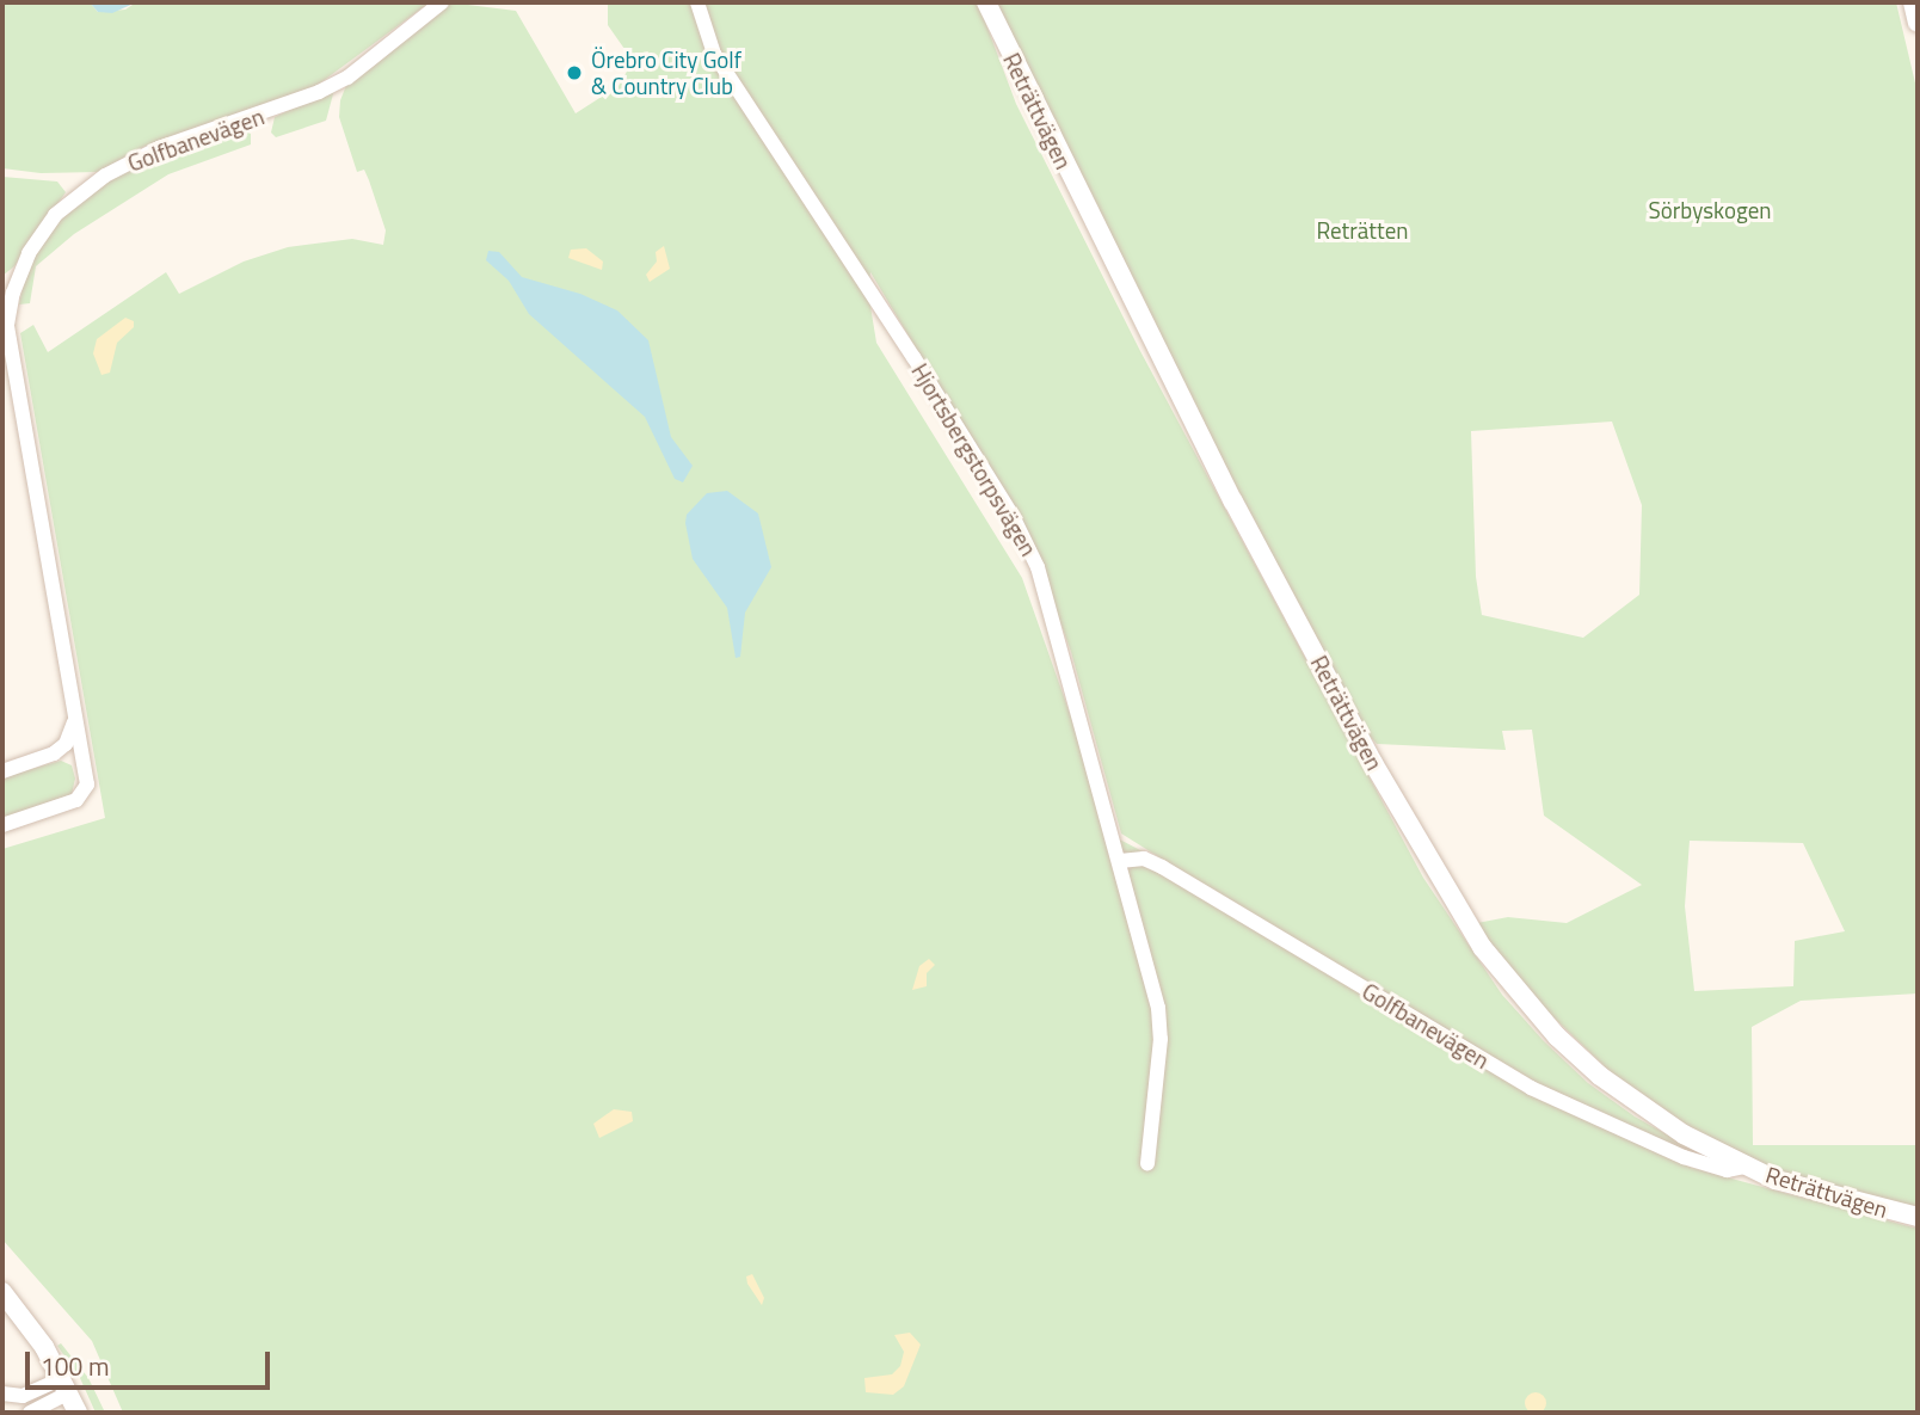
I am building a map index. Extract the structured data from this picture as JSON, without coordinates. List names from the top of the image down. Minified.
{"streets":{"street":["Reträttvägen","Golfbanevägen","Hjortsbergstorpsvägen"]},"crossings":[["Reträttvägen","Golfbanevägen"],["Golfbanevägen","Hjortsbergstorpsvägen"]],"parks":["Sörbyskogen","Reträtten"],"places":["Örebro City Golf & Country Club"],"scale_bar":"100 m"}
